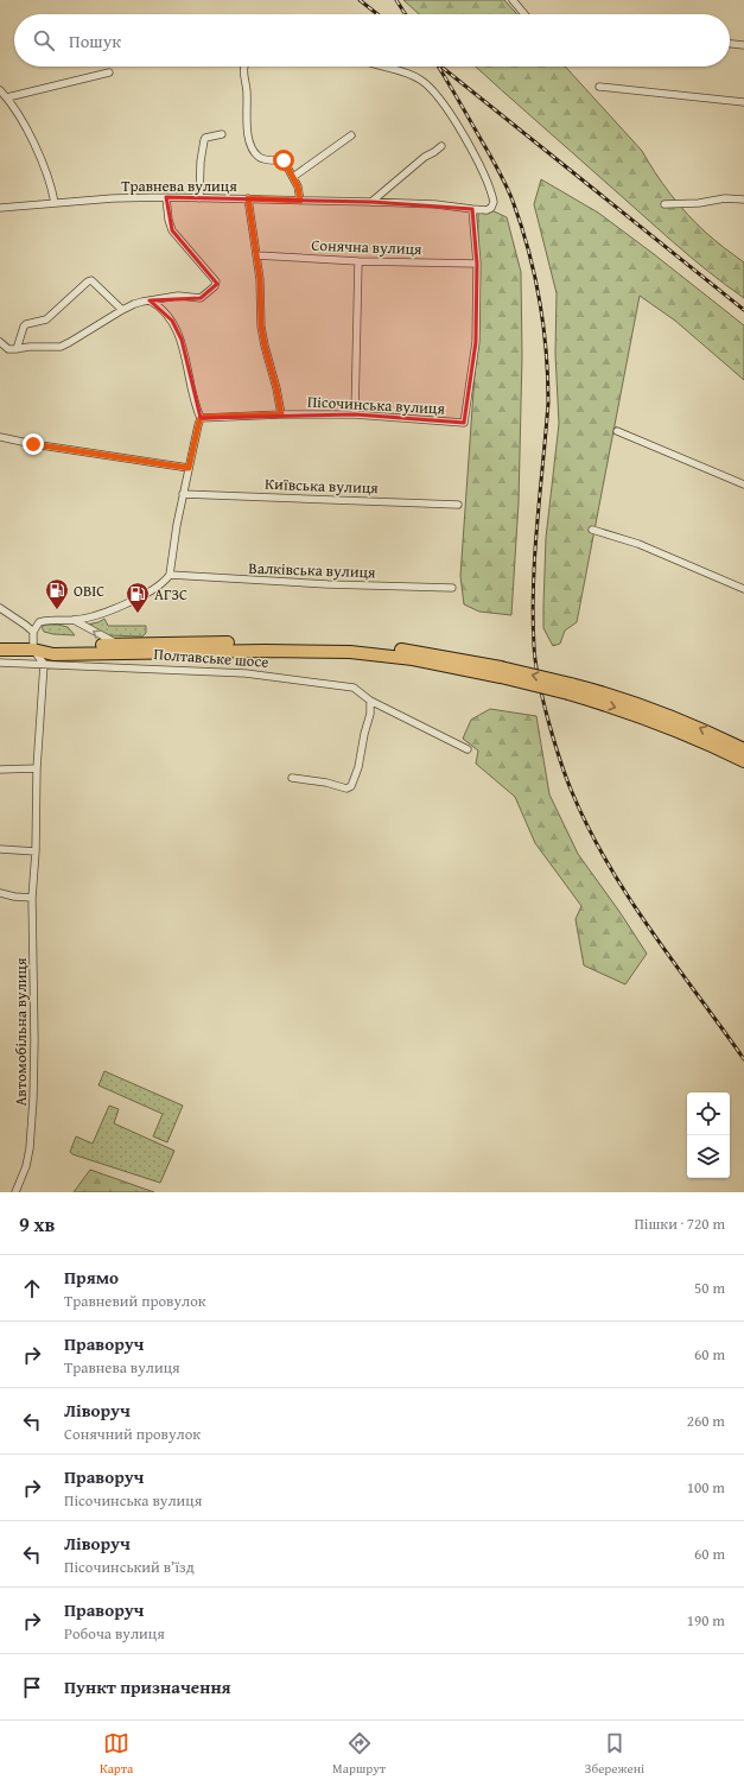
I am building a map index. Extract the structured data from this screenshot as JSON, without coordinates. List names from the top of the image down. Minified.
{"streets":{"street":["Травнева вулиця","Сонячна вулиця","Пісочинська вулиця","Київська вулиця","Валківська вулиця","Полтавське шосе","Автомобільна вулиця"]},"crossings":[["Сонячна вулиця","Пісочинська вулиця"],["Полтавське шосе","Автомобільна вулиця"]],"places":{"fuel station":["ОВІС","АГЗС"]},"page":{"search":"Пошук","heading":["9 хв","Пішки · 720 m"],"list":[["Прямо","Травневий провулок","50 m"],["Праворуч","Травнева вулиця","60 m"],["Ліворуч","Сонячний провулок","260 m"],["Праворуч","Пісочинська вулиця","100 m"],["Ліворуч","Пісочинський в’їзд","60 m"],["Праворуч","Робоча вулиця","190 m"],"Пункт призначення"],"nav":["Карта","Маршрут","Збережені"]}}
